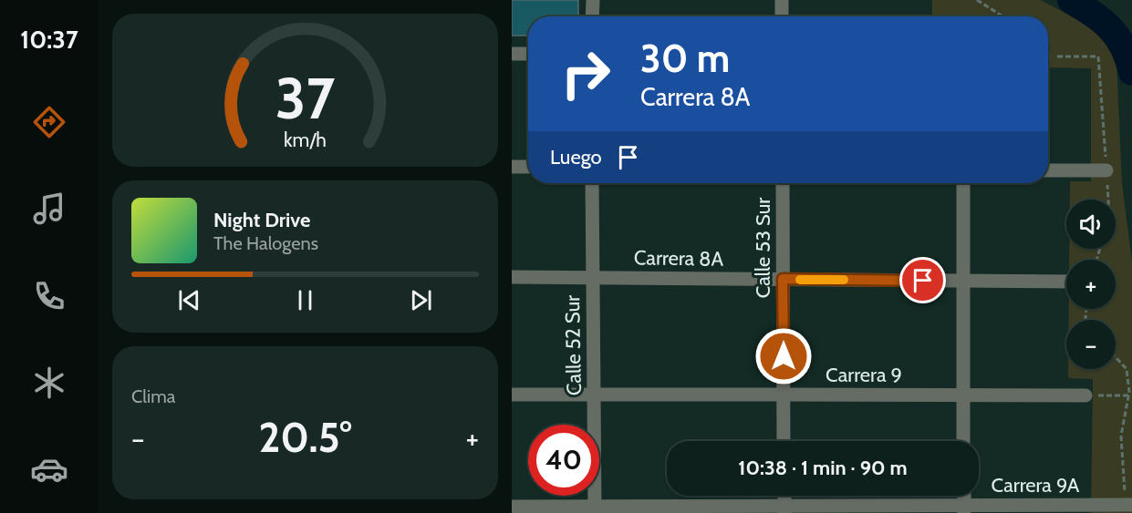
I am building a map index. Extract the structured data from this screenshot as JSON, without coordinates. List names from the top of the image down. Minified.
{"streets":{"street":["Calle 53 Sur","Carrera 8A","Calle 52 Sur","Carrera 9","Carrera 9A"]},"crossings":[["Calle 53 Sur","Carrera 8A"],["Calle 53 Sur","Carrera 9"],["Carrera 8A","Calle 52 Sur"],["Calle 52 Sur","Carrera 9"],["Calle 52 Sur","Carrera 9A"]],"page":{"tabs":"10:37","turn":["30 m","Carrera 8A"],"then":"Luego","song":["Night Drive","The Halogens"],"map_buttons":["+","−"],"tile":"Clima","heat":["−","20.5°","+"],"limit":"40","trip":"10:38 · 1 min · 90 m","gauge":["37","km/h"]}}
